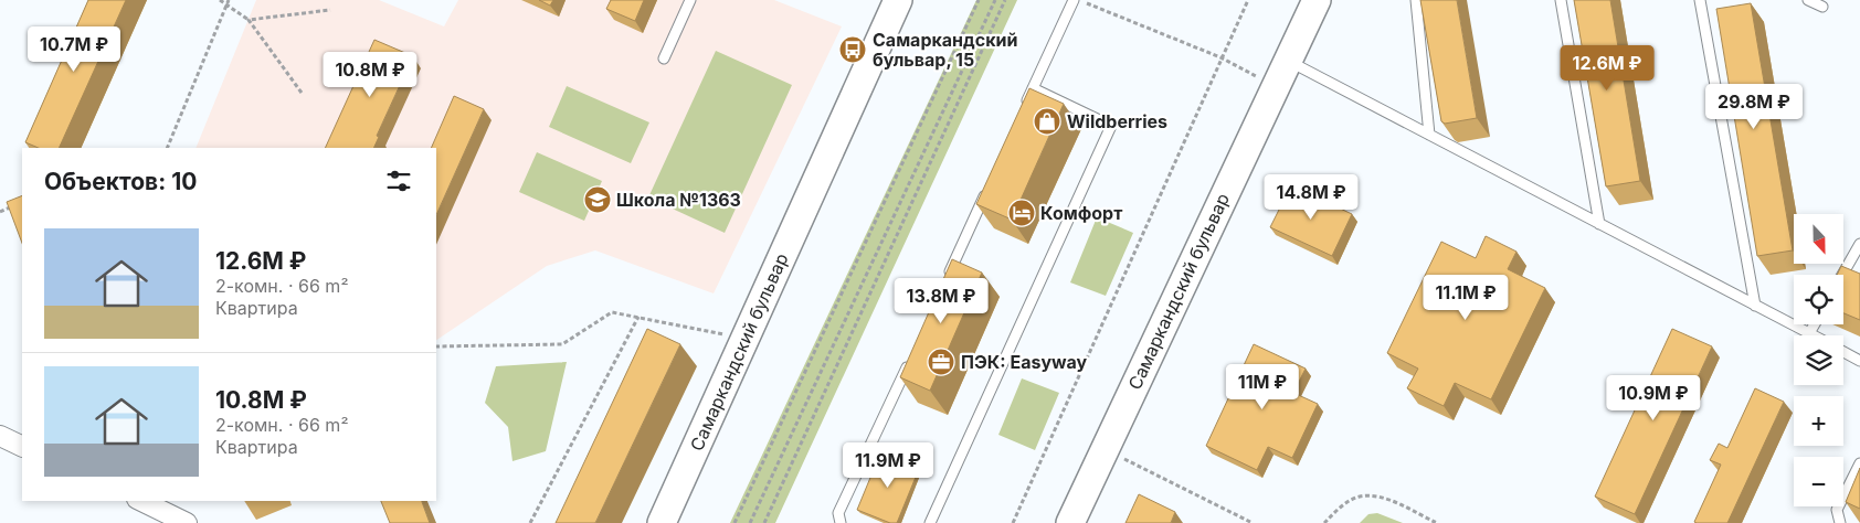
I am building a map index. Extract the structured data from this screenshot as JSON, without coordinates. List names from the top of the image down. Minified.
{"streets":{"street":["Самаркандский бульвар"]},"places":{"bus stop":["Самаркандский бульвар, 15"],"shop":["Wildberries"],"school or university":["Школа №1363"],"hotel":["Комфорт"],"office":["ПЭК: Easyway"]},"north":"bottom","page":{"price":["10.7M ₽","12.6M ₽","10.8M ₽","29.8M ₽","14.8M ₽","11.1M ₽","13.8M ₽","11M ₽","10.9M ₽","11.9M ₽"],"heading":"Объектов: 10","map_buttons":["+","−"],"list":[{"name":"12.6M ₽","note":"2-комн. · 66 m² · Квартира"},{"name":"10.8M ₽","note":"2-комн. · 66 m² · Квартира"}]}}
